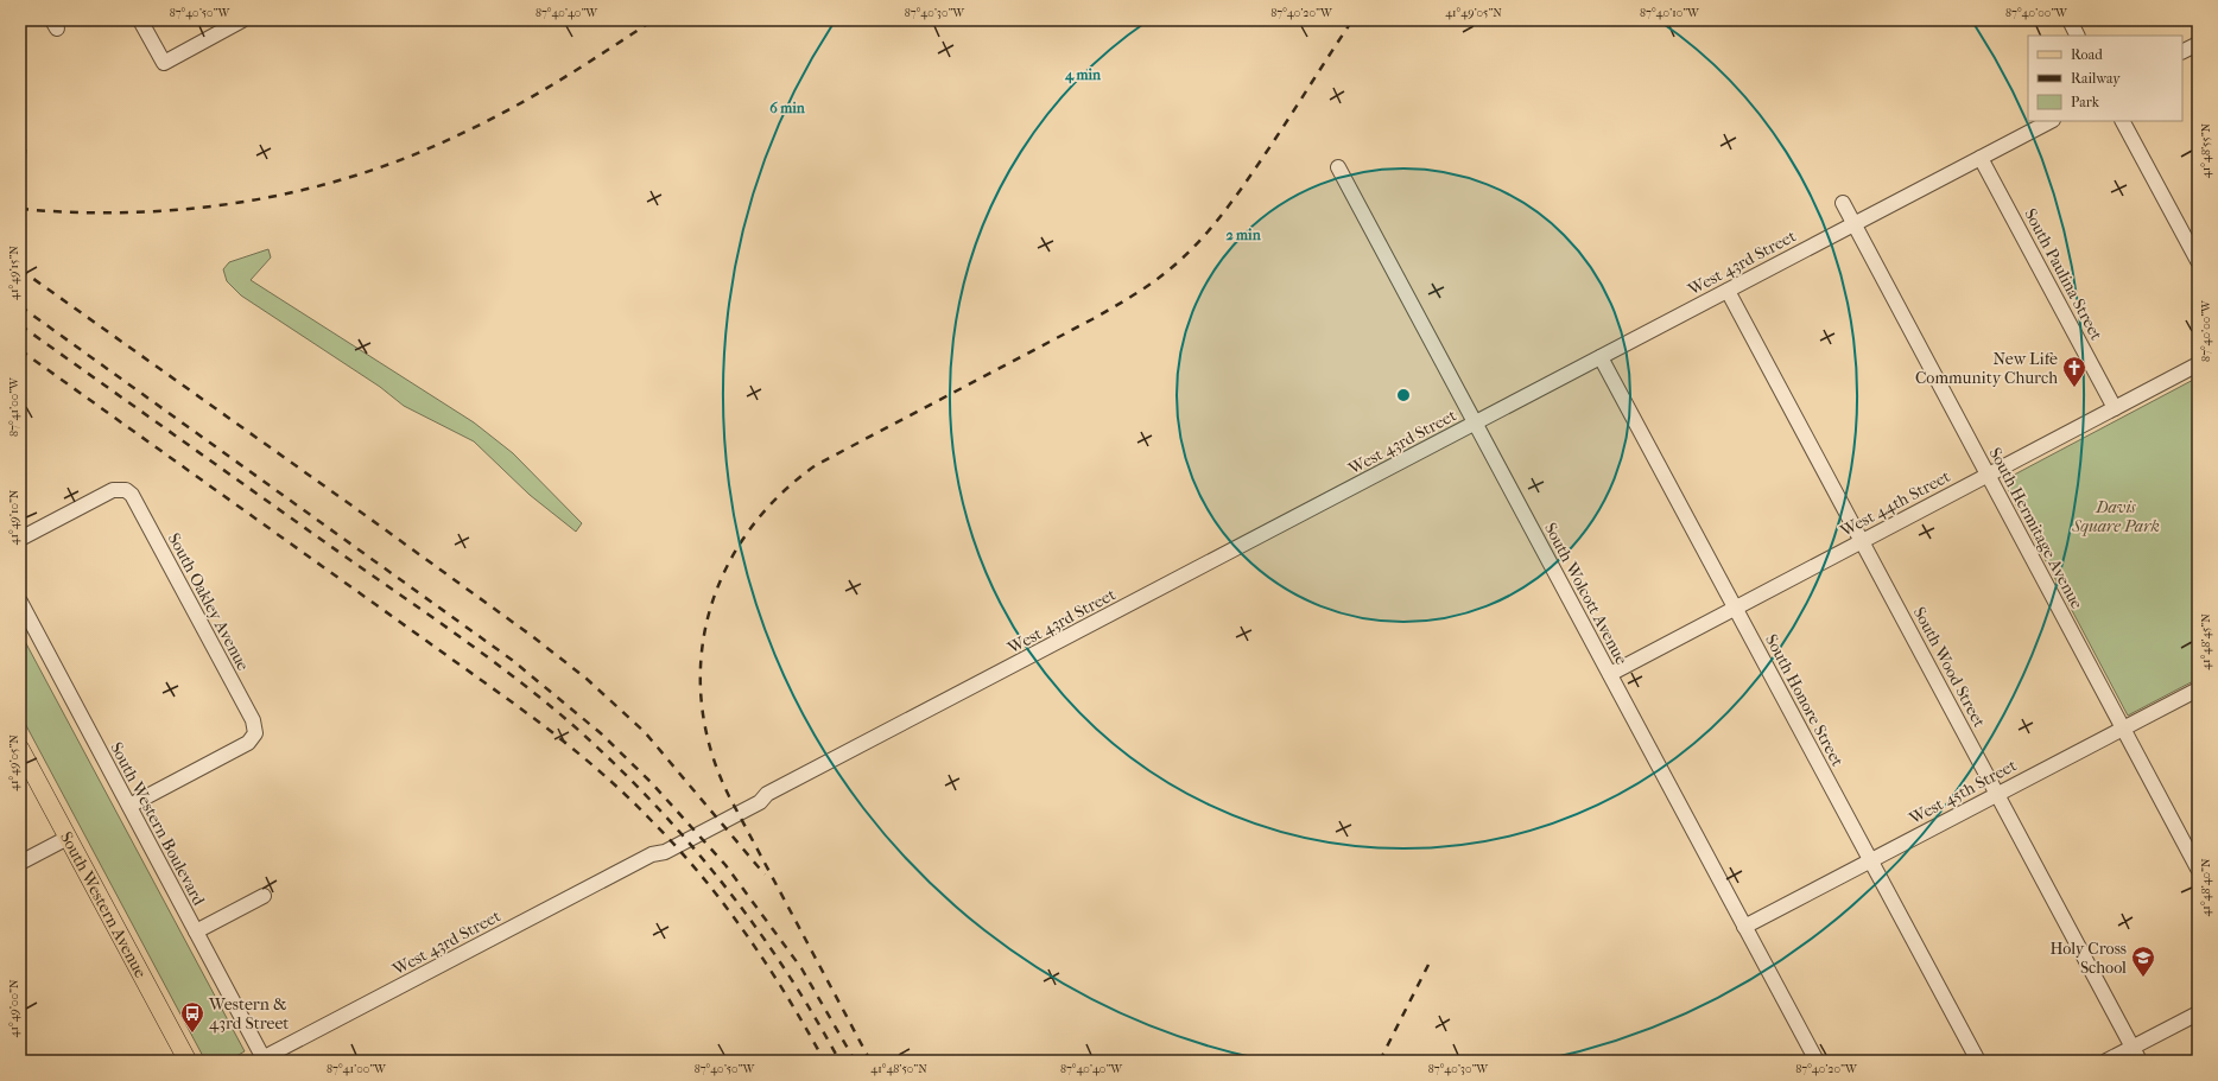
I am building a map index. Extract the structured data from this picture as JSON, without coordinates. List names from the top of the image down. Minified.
{"streets":{"main road":["South Western Avenue"],"street":["West 43rd Street","South Paulina Street","West 44th Street","South Hermitage Avenue","South Wolcott Avenue","South Oakley Avenue","South Wood Street","South Honore Street","West 45th Street","South Western Boulevard"]},"crossings":[["West 43rd Street","South Paulina Street"],["West 43rd Street","South Hermitage Avenue"],["West 43rd Street","South Wolcott Avenue"],["West 43rd Street","South Wood Street"],["West 43rd Street","South Honore Street"],["West 43rd Street","South Western Boulevard"],["South Paulina Street","West 44th Street"],["West 44th Street","South Hermitage Avenue"],["West 44th Street","South Wolcott Avenue"],["West 44th Street","South Wood Street"],["West 44th Street","South Honore Street"],["South Hermitage Avenue","West 45th Street"],["South Wolcott Avenue","West 45th Street"],["South Oakley Avenue","South Western Boulevard"],["South Wood Street","West 45th Street"],["South Honore Street","West 45th Street"]],"parks":["Davis Square Park"],"places":{"church":["New Life Community Church"],"school or university":["Holy Cross School"],"bus stop":["Western & 43rd Street"]},"legend":["Road","Railway","Park"],"coordinates":["87°40'50\"W","87°40'40\"W","87°40'30\"W","87°40'20\"W","41°49'05\"N","87°40'10\"W","87°40'00\"W","41°48'55\"N","41°49'15\"N","87°41'00\"W","41°49'10\"N","41°48'45\"N","41°48'40\"N","41°49'00\"N","41°48'50\"N"],"rings":["4 min","6 min","2 min"]}
